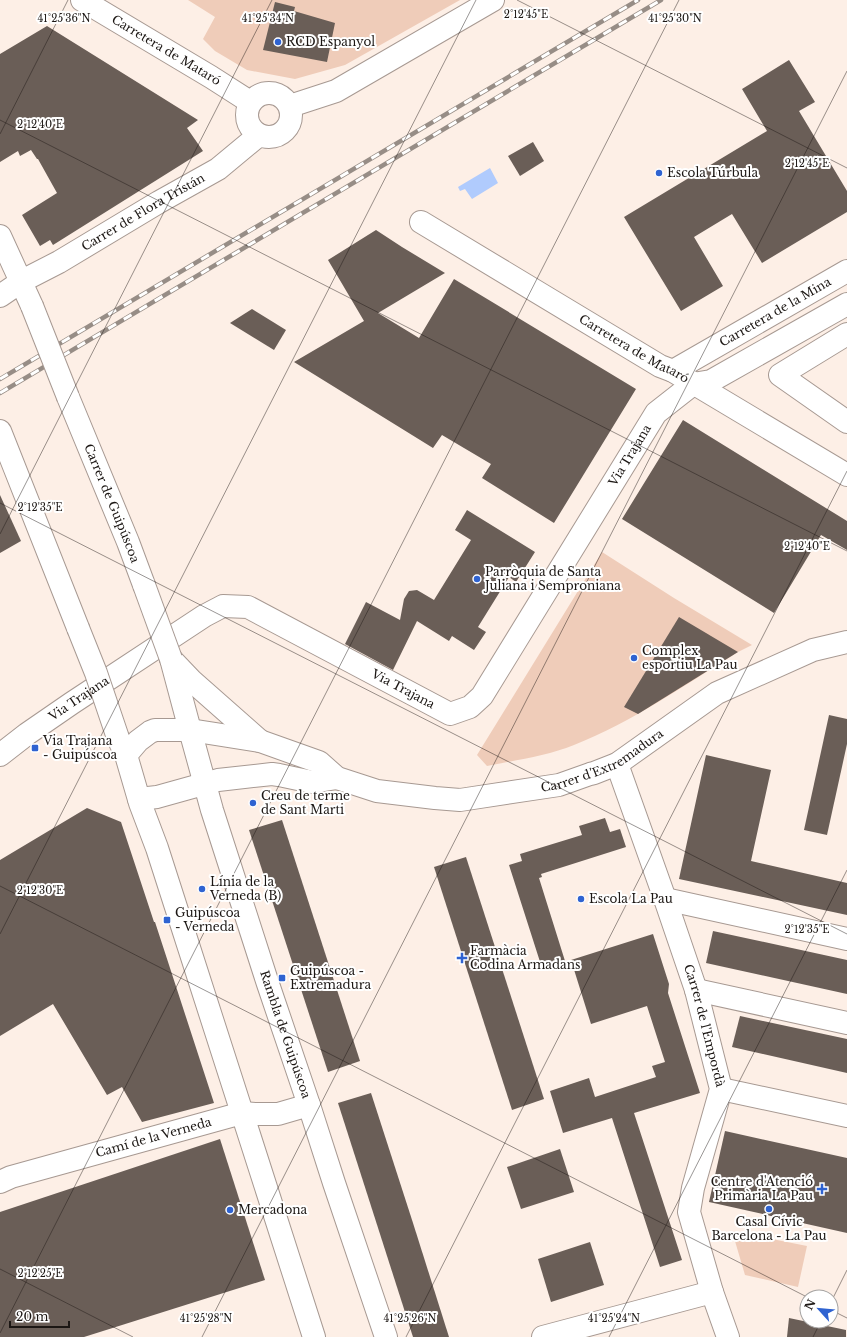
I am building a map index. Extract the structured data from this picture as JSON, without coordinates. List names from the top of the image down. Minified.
{"streets":{"street":["Carretera de Mataró","Carrer de Flora Tristán","Carretera de la Mina","Via Trajana","Carrer de Guipúscoa","Carrer d'Extremadura","Carrer de l'Empordà","Rambla de Guipúscoa","Camí de la Verneda"]},"crossings":[["Carretera de Mataró","Carrer de Flora Tristán"],["Carretera de Mataró","Carretera de la Mina"],["Carretera de Mataró","Via Trajana"],["Carrer de Flora Tristán","Carrer de Guipúscoa"],["Carrer de Guipúscoa","Carrer d'Extremadura"],["Carrer de Guipúscoa","Rambla de Guipúscoa"],["Carrer d'Extremadura","Carrer de l'Empordà"],["Carrer d'Extremadura","Rambla de Guipúscoa"],["Rambla de Guipúscoa","Camí de la Verneda"]],"places":{"other":["RCD Espanyol","Escola Túrbula","Parròquia de Santa Juliana i Semproniana","Complex esportiu La Pau","Creu de terme de Sant Marti","Línia de la Verneda (B)","Escola La Pau","Casal Cívic Barcelona - La Pau","Mercadona"],"transit":["Via Trajana - Guipúscoa","Guipúscoa - Verneda","Guipúscoa - Extremadura"],"health":["Farmàcia Codina Armadans","Centre d'Atenció Primària La Pau"]},"scale_bar":"20 m","north":"top left","coordinates":["2°12'45\"E","41°25'36\"N","41°25'34\"N","41°25'30\"N","2°12'40\"E","2°12'35\"E","2°12'30\"E","2°12'25\"E","41°25'28\"N","41°25'26\"N","41°25'24\"N"]}
